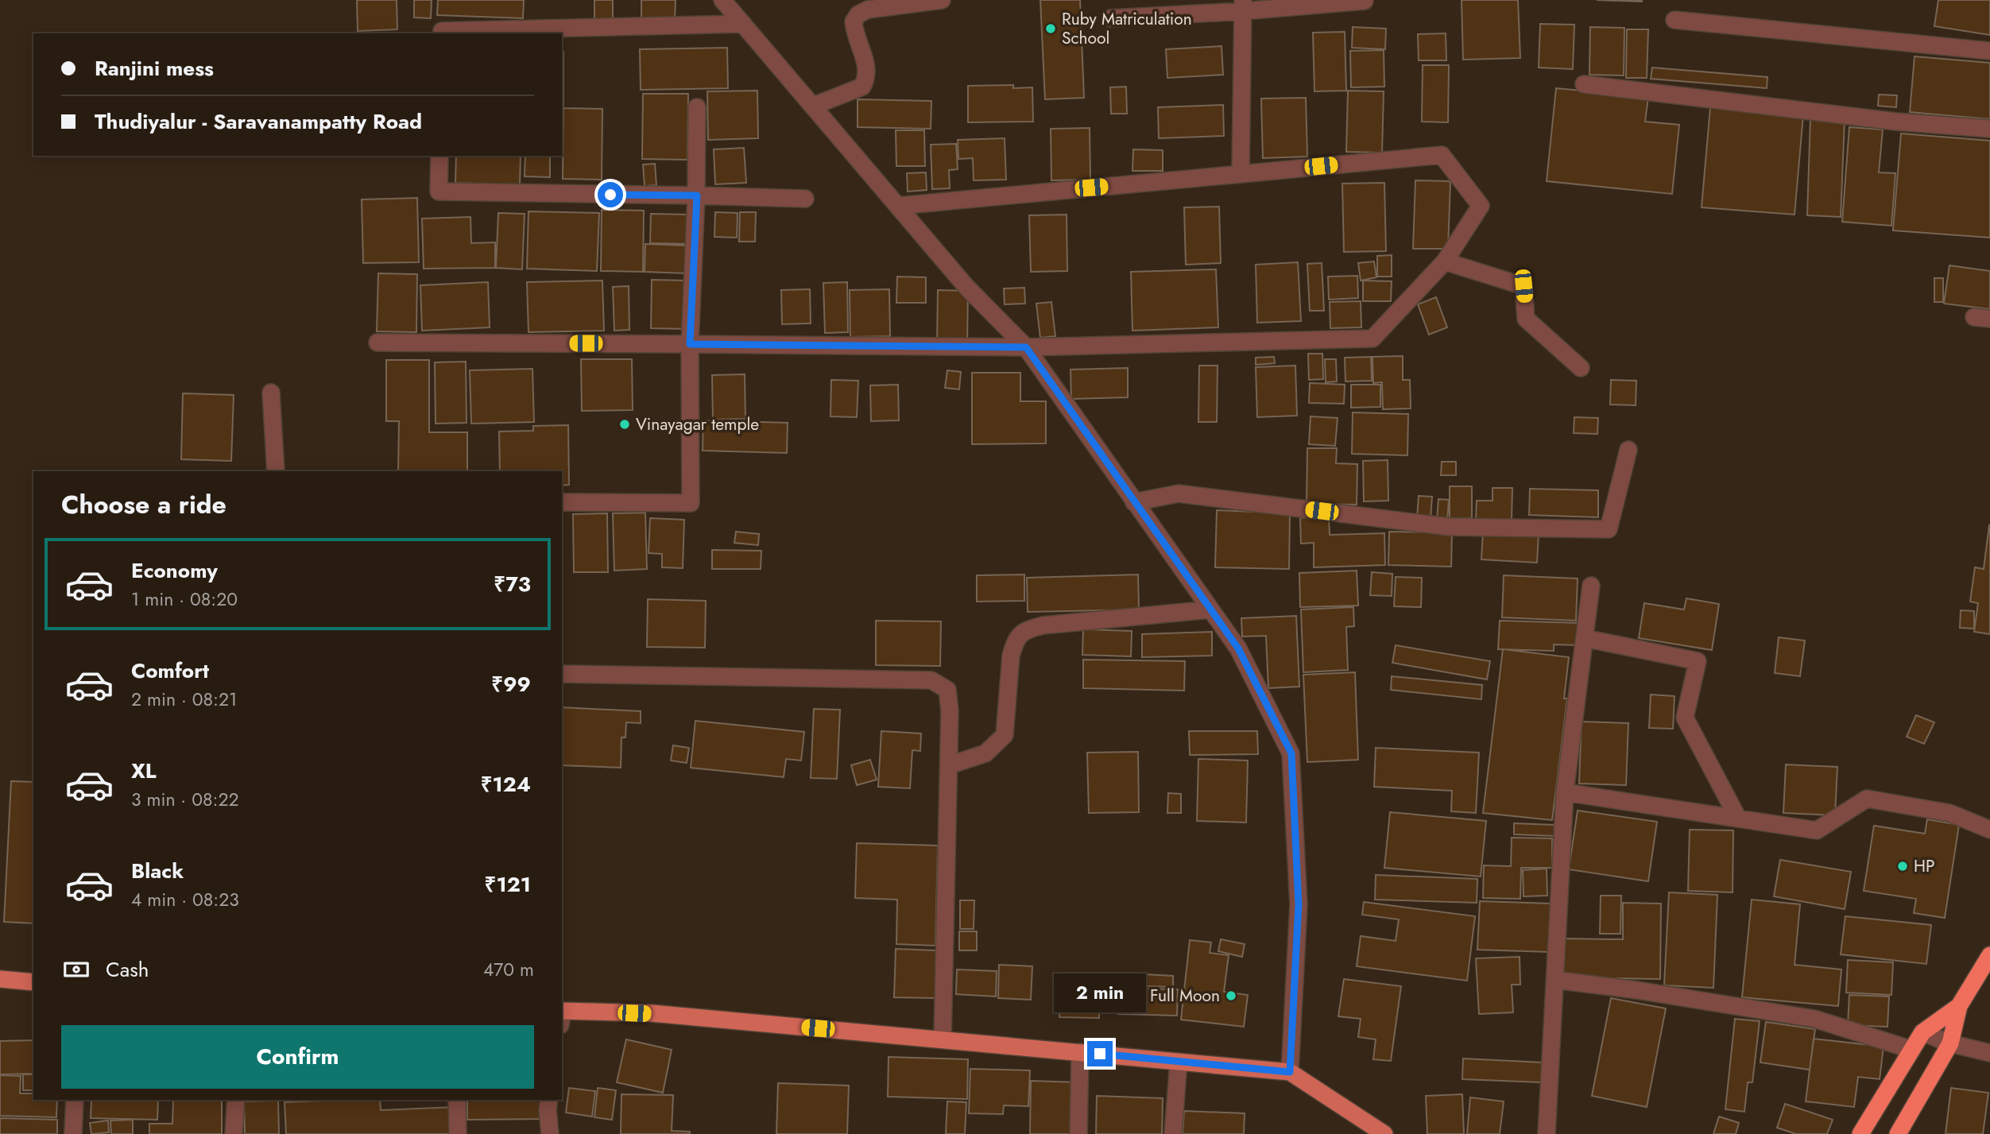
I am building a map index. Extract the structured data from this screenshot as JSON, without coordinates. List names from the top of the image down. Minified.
{"places":["Ruby Matriculation School","Vinayagar temple","HP","Full Moon"],"page":{"banner":["Ranjini mess","Thudiyalur - Saravanampatty Road"],"heading":"Choose a ride","list":[{"name":"Economy","note":"1 min · 08:20","value":"₹73"},{"name":"Comfort","note":"2 min · 08:21","value":"₹99"},{"name":"XL","note":"3 min · 08:22","value":"₹124"},{"name":"Black","note":"4 min · 08:23","value":"₹121"}],"pay":["Cash","470 m"],"bubble":"2 min","buttons":"Confirm"}}
